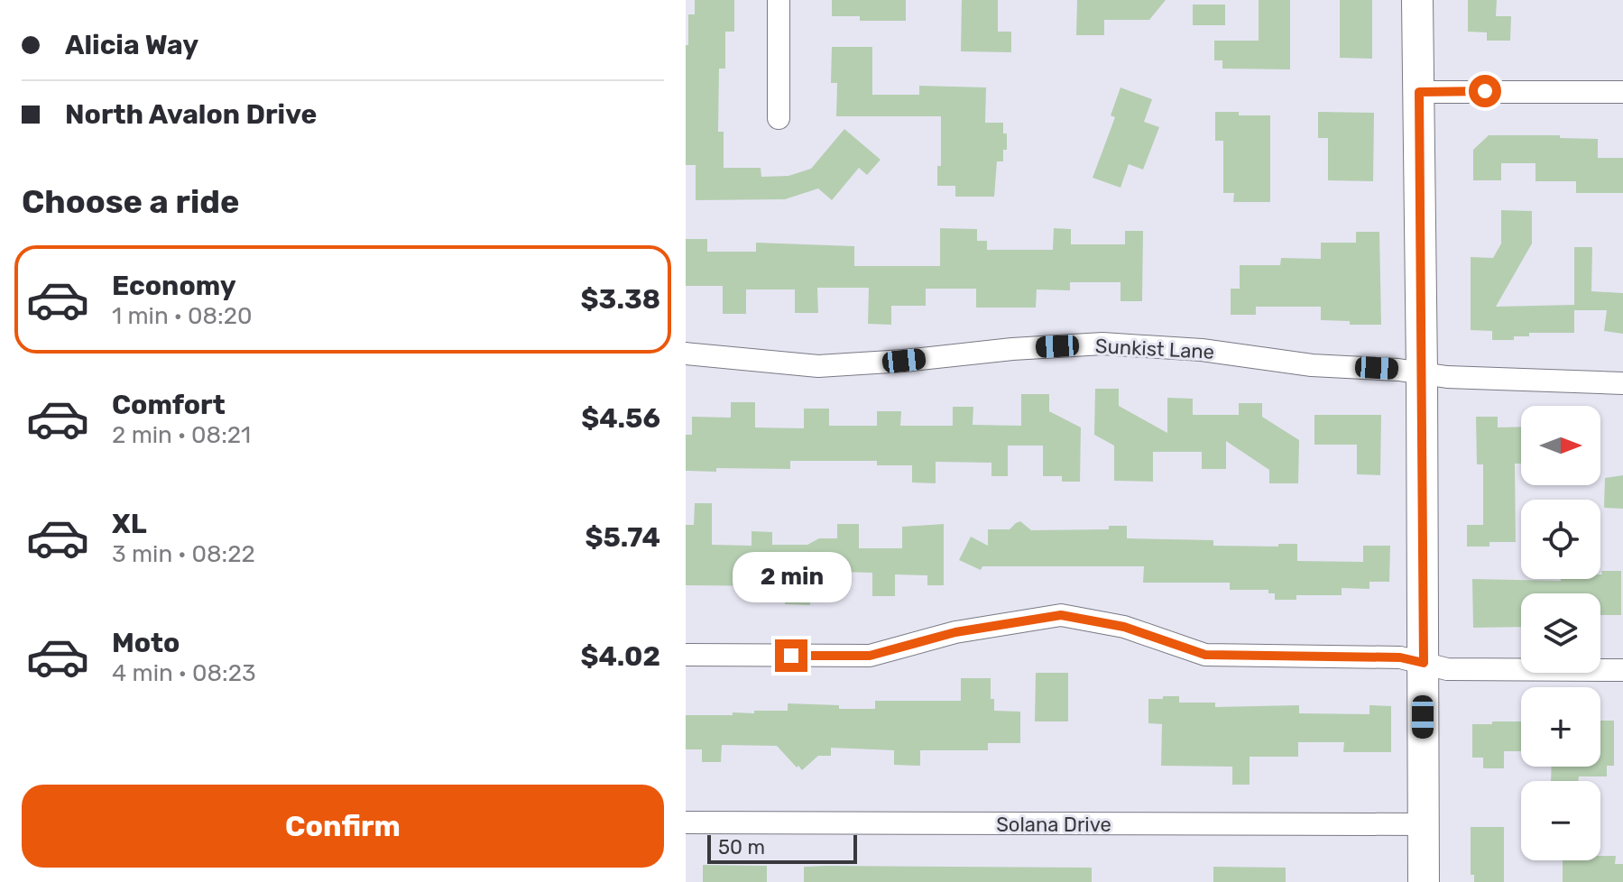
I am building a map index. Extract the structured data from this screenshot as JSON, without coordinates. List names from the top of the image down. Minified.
{"streets":{"street":["Sunkist Lane","Solana Drive"]},"scale_bar":"50 m","north":"right","page":{"banner":["Alicia Way","North Avalon Drive"],"heading":"Choose a ride","list":[{"name":"Economy","note":"1 min · 08:20","value":"$3.38"},{"name":"Comfort","note":"2 min · 08:21","value":"$4.56"},{"name":"XL","note":"3 min · 08:22","value":"$5.74"},{"name":"Moto","note":"4 min · 08:23","value":"$4.02"}],"map_buttons":["+","−"],"bubble":"2 min","buttons":"Confirm","scale":"50 m"}}
